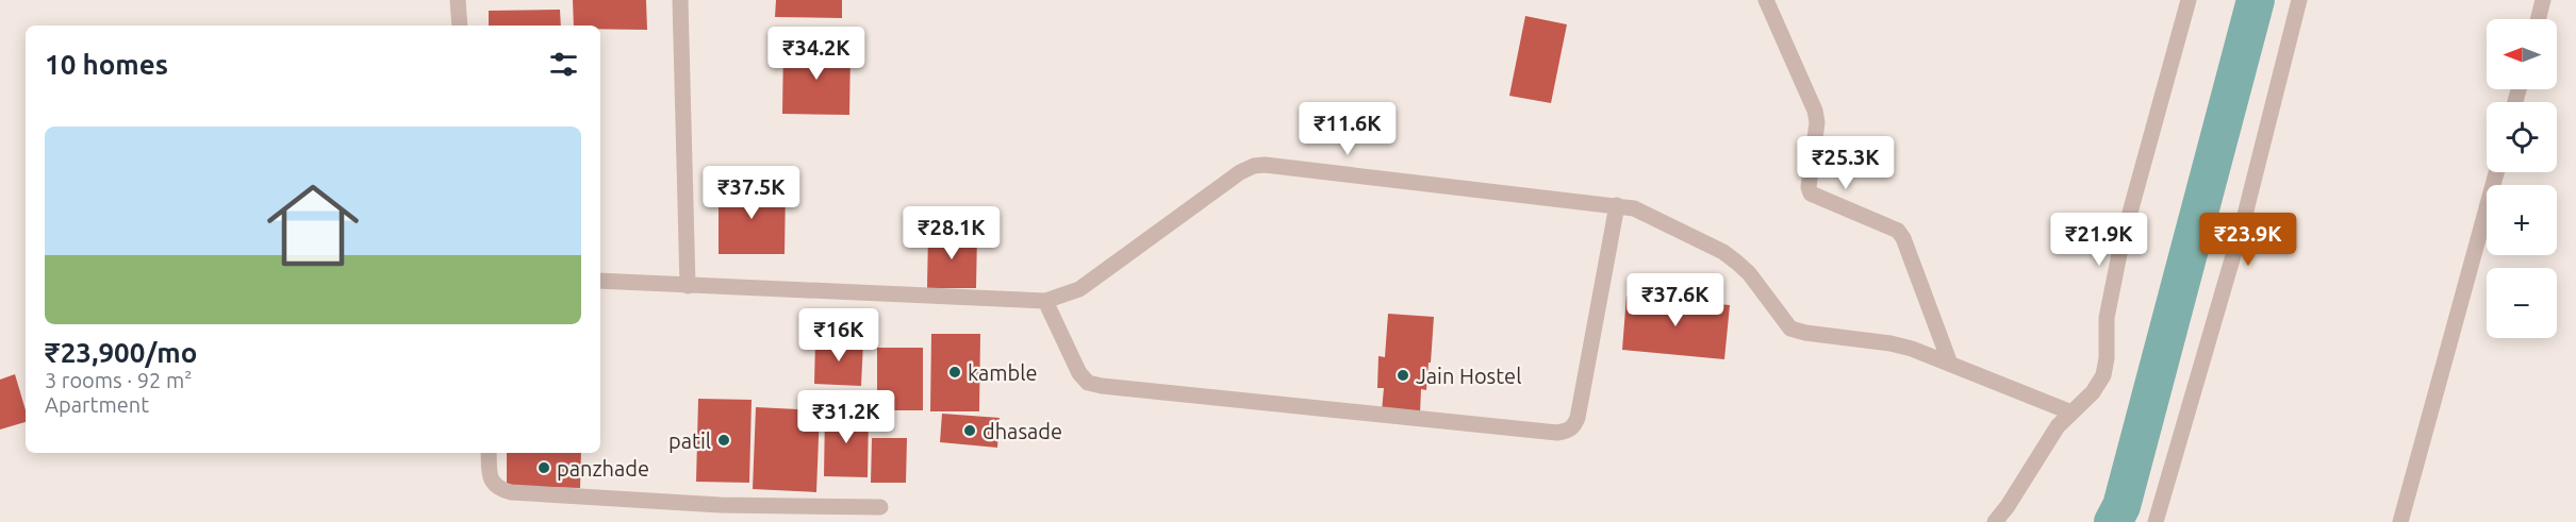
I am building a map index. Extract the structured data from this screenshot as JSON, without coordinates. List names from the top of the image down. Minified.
{"places":["kamble","Jain Hostel","dhasade","patil","panzhade"],"north":"left","page":{"map_buttons":["+","−"],"heading":"10 homes","price":["₹34.2K","₹11.6K","₹25.3K","₹37.5K","₹28.1K","₹21.9K","₹23.9K","₹37.6K","₹16K","₹31.2K"],"list":[{"name":"₹23,900/mo","note":"3 rooms · 92 m² · Apartment"}]}}
